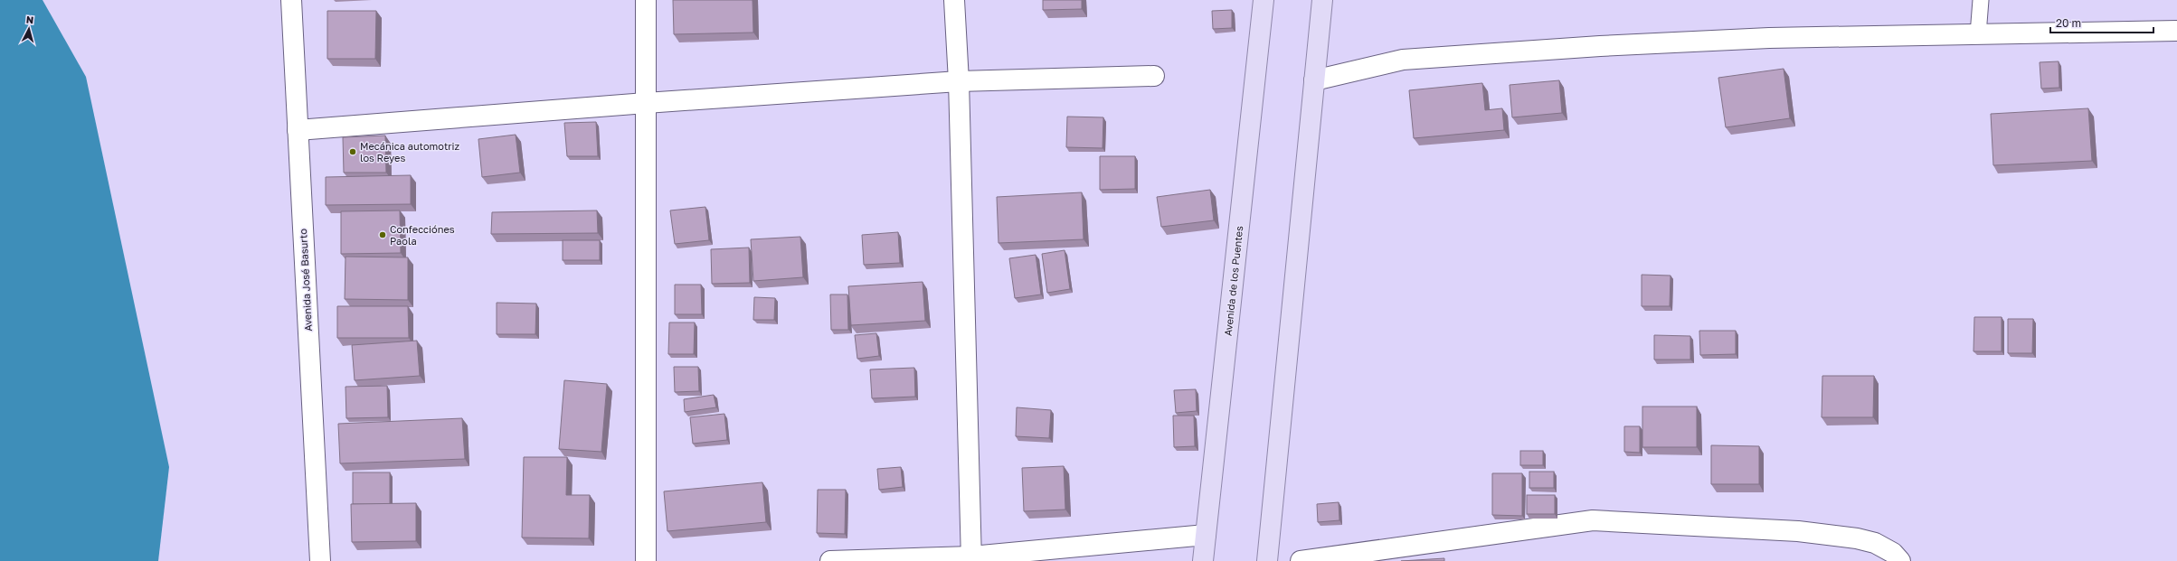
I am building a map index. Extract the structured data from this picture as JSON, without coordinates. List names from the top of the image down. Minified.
{"streets":{"main road":["Avenida de los Puentes"],"street":["Avenida José Basurto"]},"places":["Mecánica automotriz los Reyes","Confecciónes Paola"],"scale_bar":"20 m","north":"top"}
